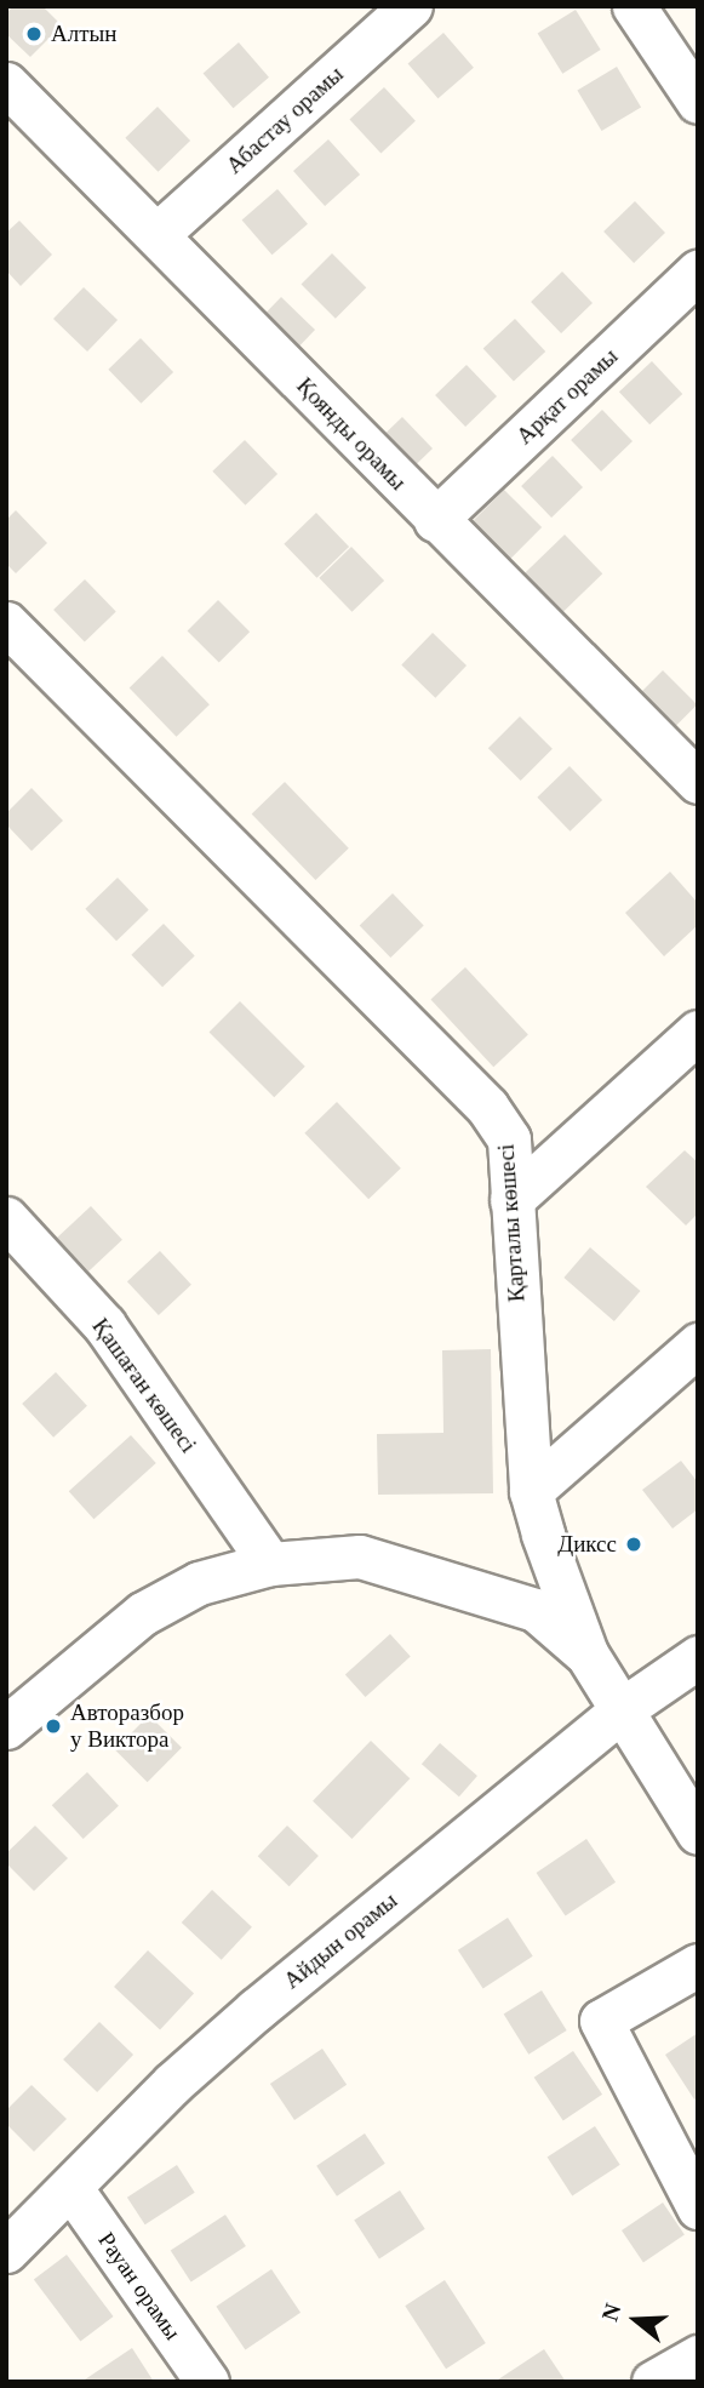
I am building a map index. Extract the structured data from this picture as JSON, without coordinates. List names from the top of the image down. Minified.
{"streets":{"street":["Абастау орамы","Арқат орамы","Қоянды орамы","Қарталы көшесі","Қашаған көшесі","Айдын орамы","Рауан орамы"]},"crossings":[["Абастау орамы","Қоянды орамы"],["Арқат орамы","Қоянды орамы"],["Қарталы көшесі","Айдын орамы"],["Айдын орамы","Рауан орамы"]],"places":["Алтын","Диксс","Авторазбор у Виктора"],"north":"left"}
